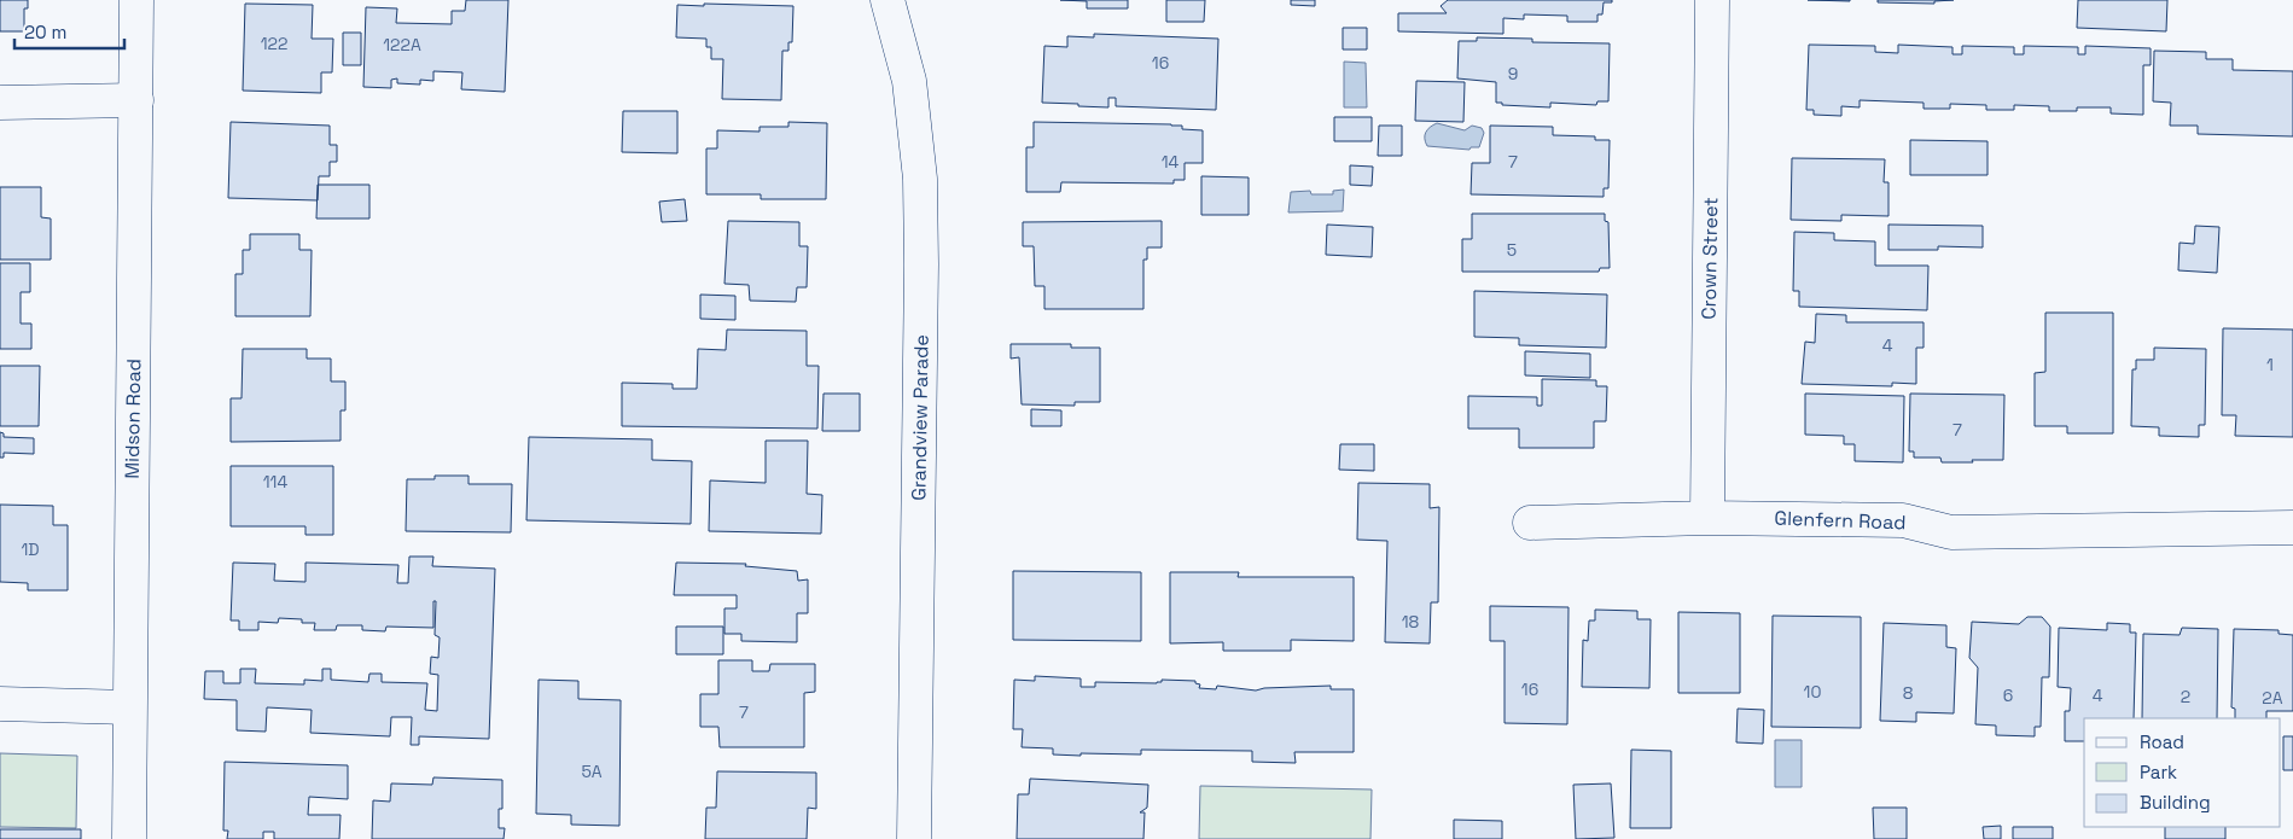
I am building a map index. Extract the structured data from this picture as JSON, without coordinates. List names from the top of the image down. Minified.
{"streets":{"street":["Crown Street","Grandview Parade","Midson Road","Glenfern Road"]},"crossings":[["Crown Street","Glenfern Road"]],"house_numbers":["122","122A","16","9","14","7","5","4","1","7","114","1D","18","16","10","8","6","4","2","2A","7","5A"],"legend":["Road","Park","Building"],"scale_bar":"20 m"}
